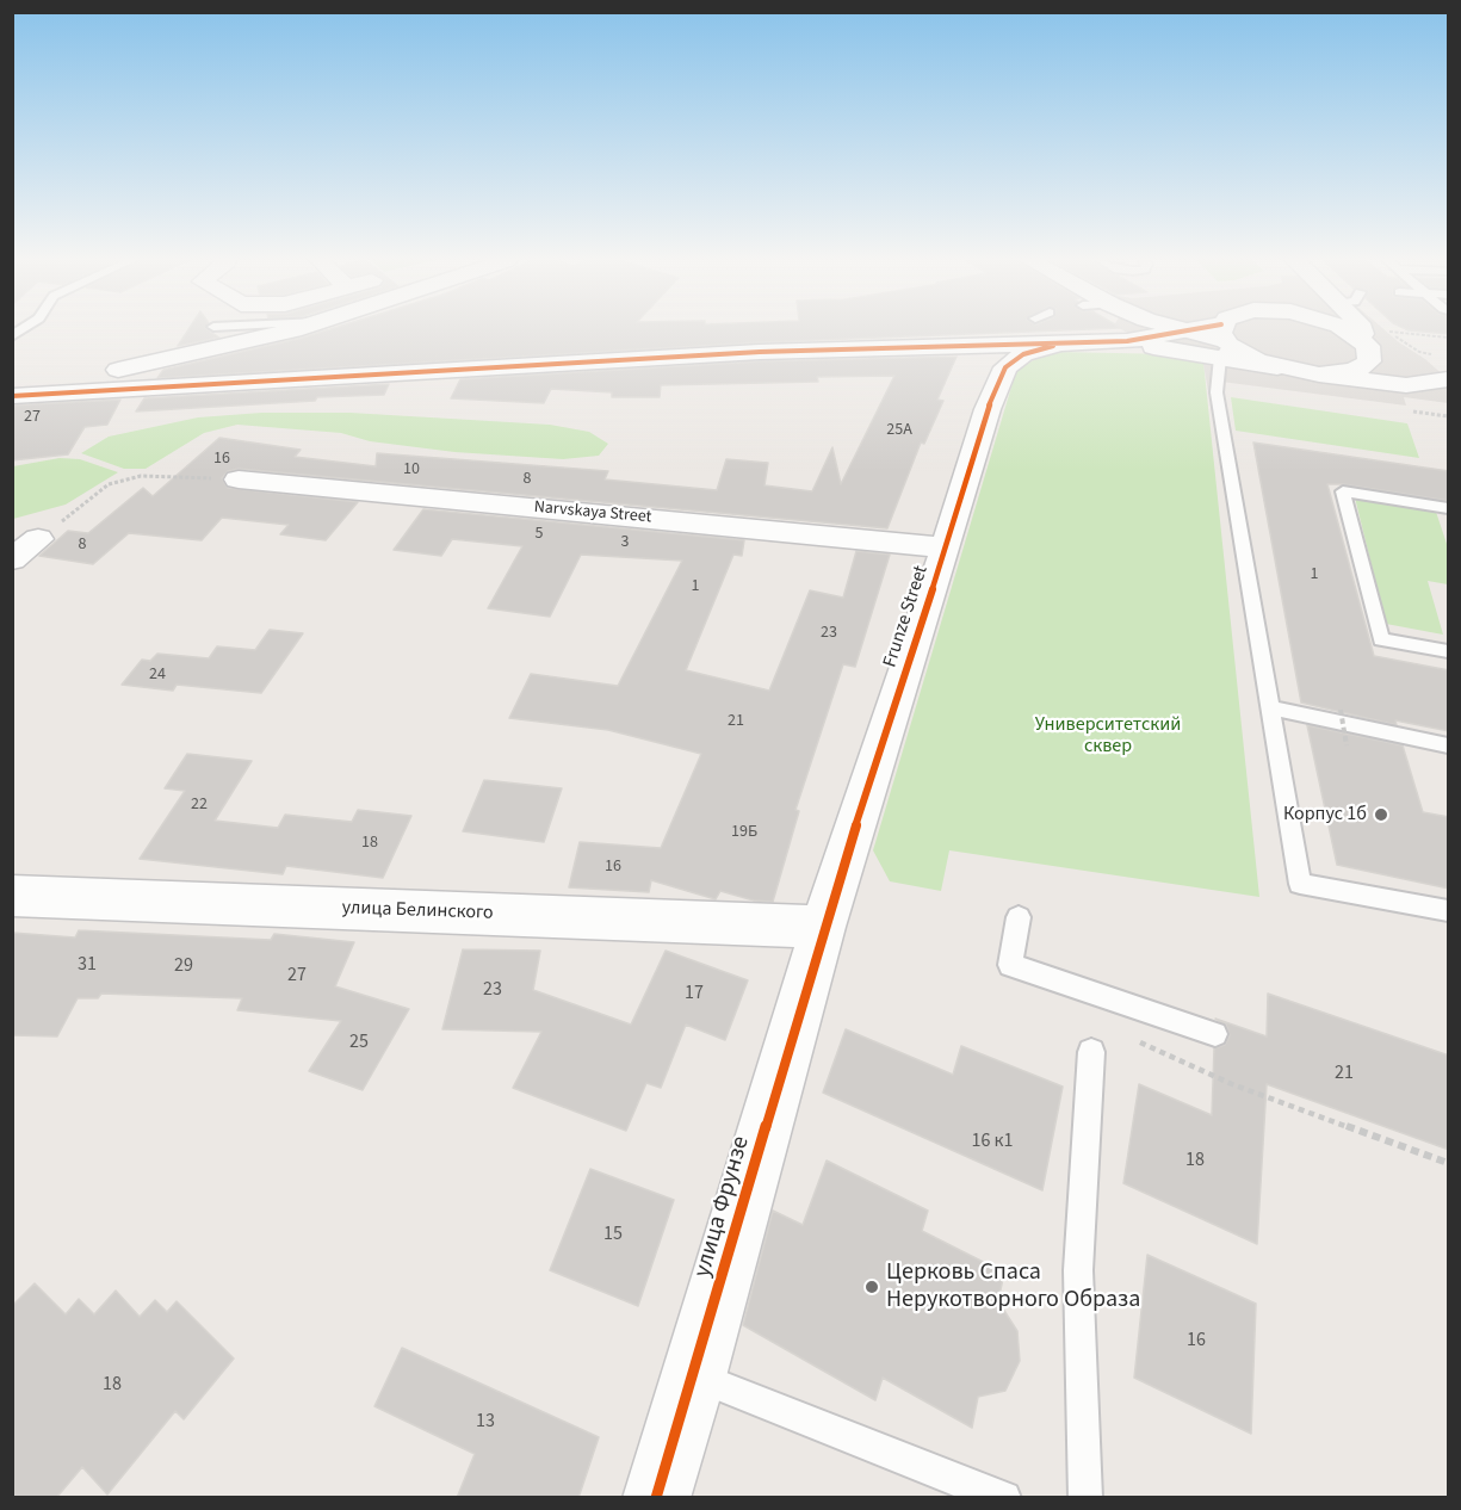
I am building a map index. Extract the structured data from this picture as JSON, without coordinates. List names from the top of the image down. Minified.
{"streets":{"street":["Narvskaya Street","Frunze Street","улица Белинского","улица Фрунзе"]},"crossings":[["Narvskaya Street","Frunze Street"],["Frunze Street","улица Белинского"],["Frunze Street","улица Фрунзе"],["улица Белинского","улица Фрунзе"]],"parks":["Университетский сквер"],"places":["Корпус 1б","Церковь Спаса Нерукотворного Образа"],"house_numbers":["27","25А","16","10","8","5","3","8","1","1","23","24","21","22","19Б","18","16","31","29","27","23","17","25","21","16 к1","18","15","16","18","13"]}
